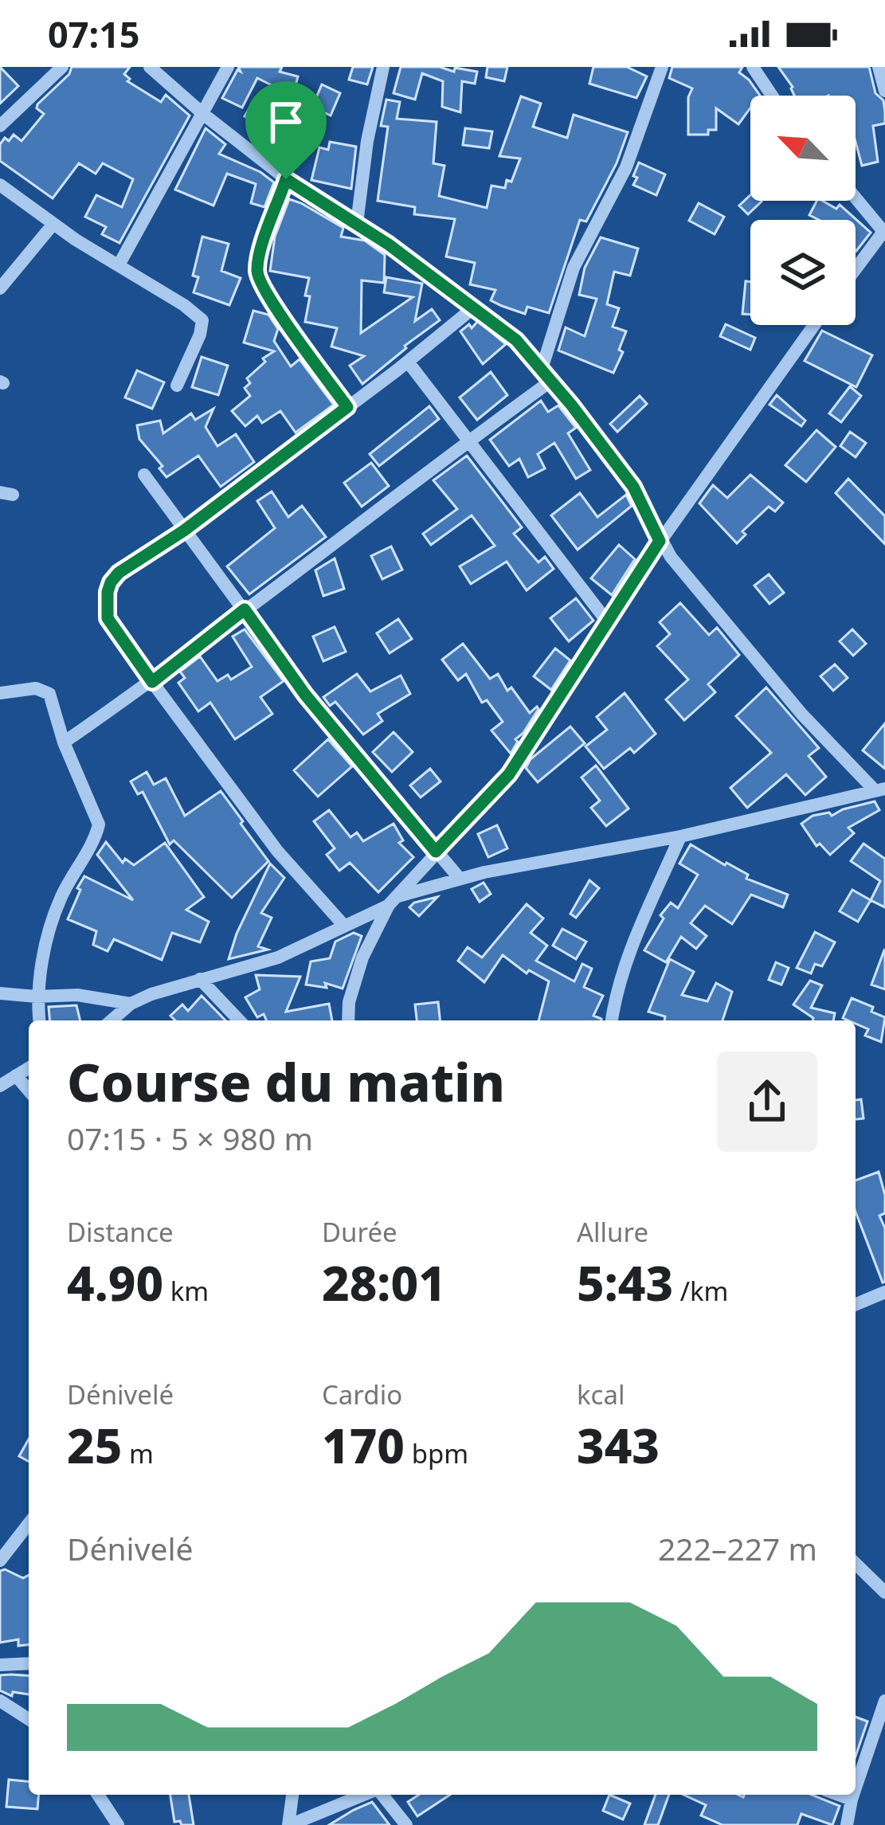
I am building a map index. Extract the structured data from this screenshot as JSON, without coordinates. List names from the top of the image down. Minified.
{"north":"top left","page":{"status":"07:15","heading":["Course du matin","07:15 · 5 × 980 m"],"stats":[["Distance","4.90 km"],["Durée","28:01"],["Allure","5:43 /km"],["Dénivelé","25 m"],["Cardio","170 bpm"],["kcal","343"]],"chart":["Dénivelé","222–227 m"]}}
